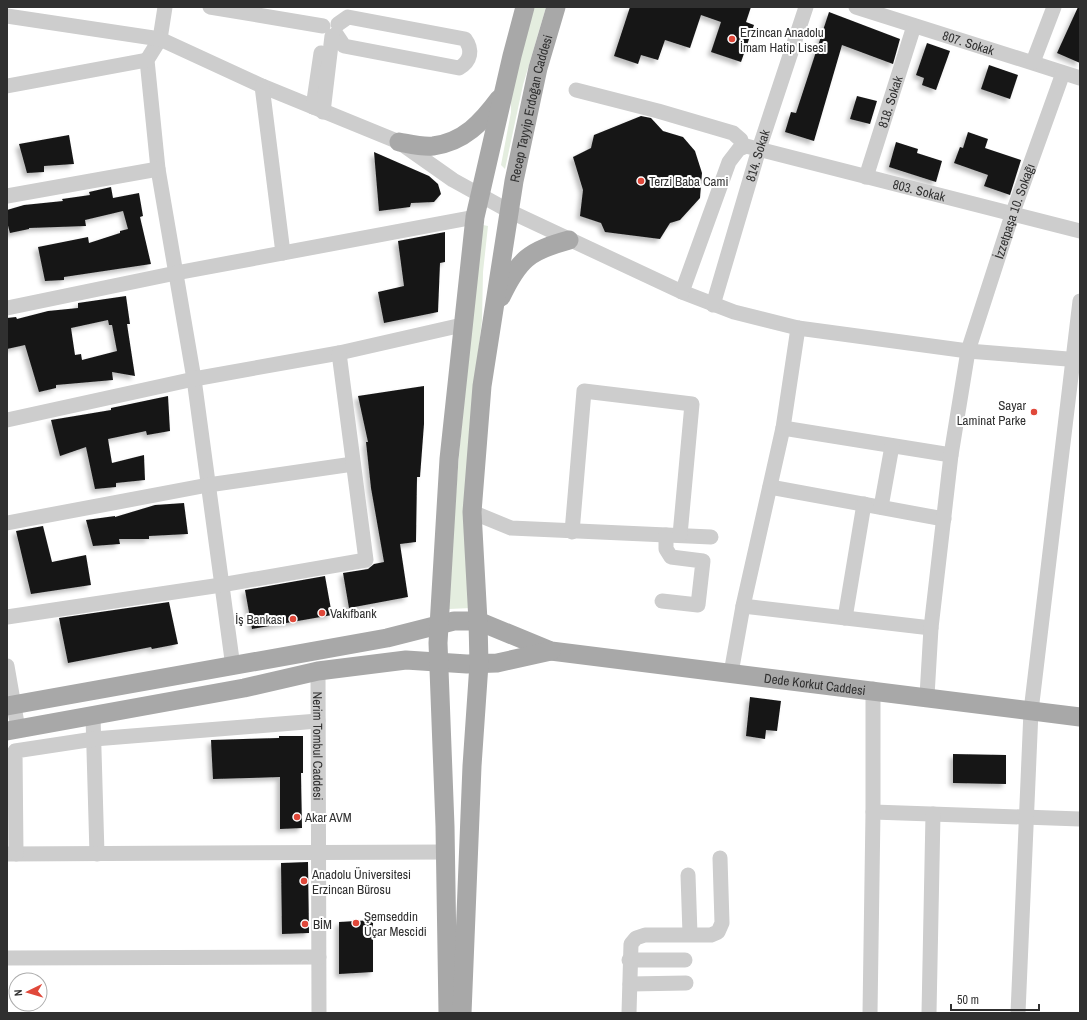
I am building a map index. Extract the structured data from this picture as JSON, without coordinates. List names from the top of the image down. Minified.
{"streets":{"main road":["Recep Tayyip Erdoğan Caddesi","Dede Korkut Caddesi"],"street":["807. Sokak","818. Sokak","814. Sokak","803. Sokak","İzzetpaşa 10. Sokağı","Nerim Tombul Caddesi"]},"crossings":[["807. Sokak","818. Sokak"],["807. Sokak","İzzetpaşa 10. Sokağı"],["818. Sokak","803. Sokak"],["Recep Tayyip Erdoğan Caddesi","Dede Korkut Caddesi"],["814. Sokak","803. Sokak"],["803. Sokak","İzzetpaşa 10. Sokağı"],["İzzetpaşa 10. Sokağı","Dede Korkut Caddesi"],["Dede Korkut Caddesi","Nerim Tombul Caddesi"]],"places":["Erzincan Anadolu İmam Hatip Lisesi","Terzi Baba Cami","Sayar Laminat Parke","Vakıfbank","İş Bankası","Akar AVM","Anadolu Üniversitesi Erzincan Bürosu","Şemseddin Uçar Mescidi","BİM"],"scale_bar":"50 m","north":"left"}
